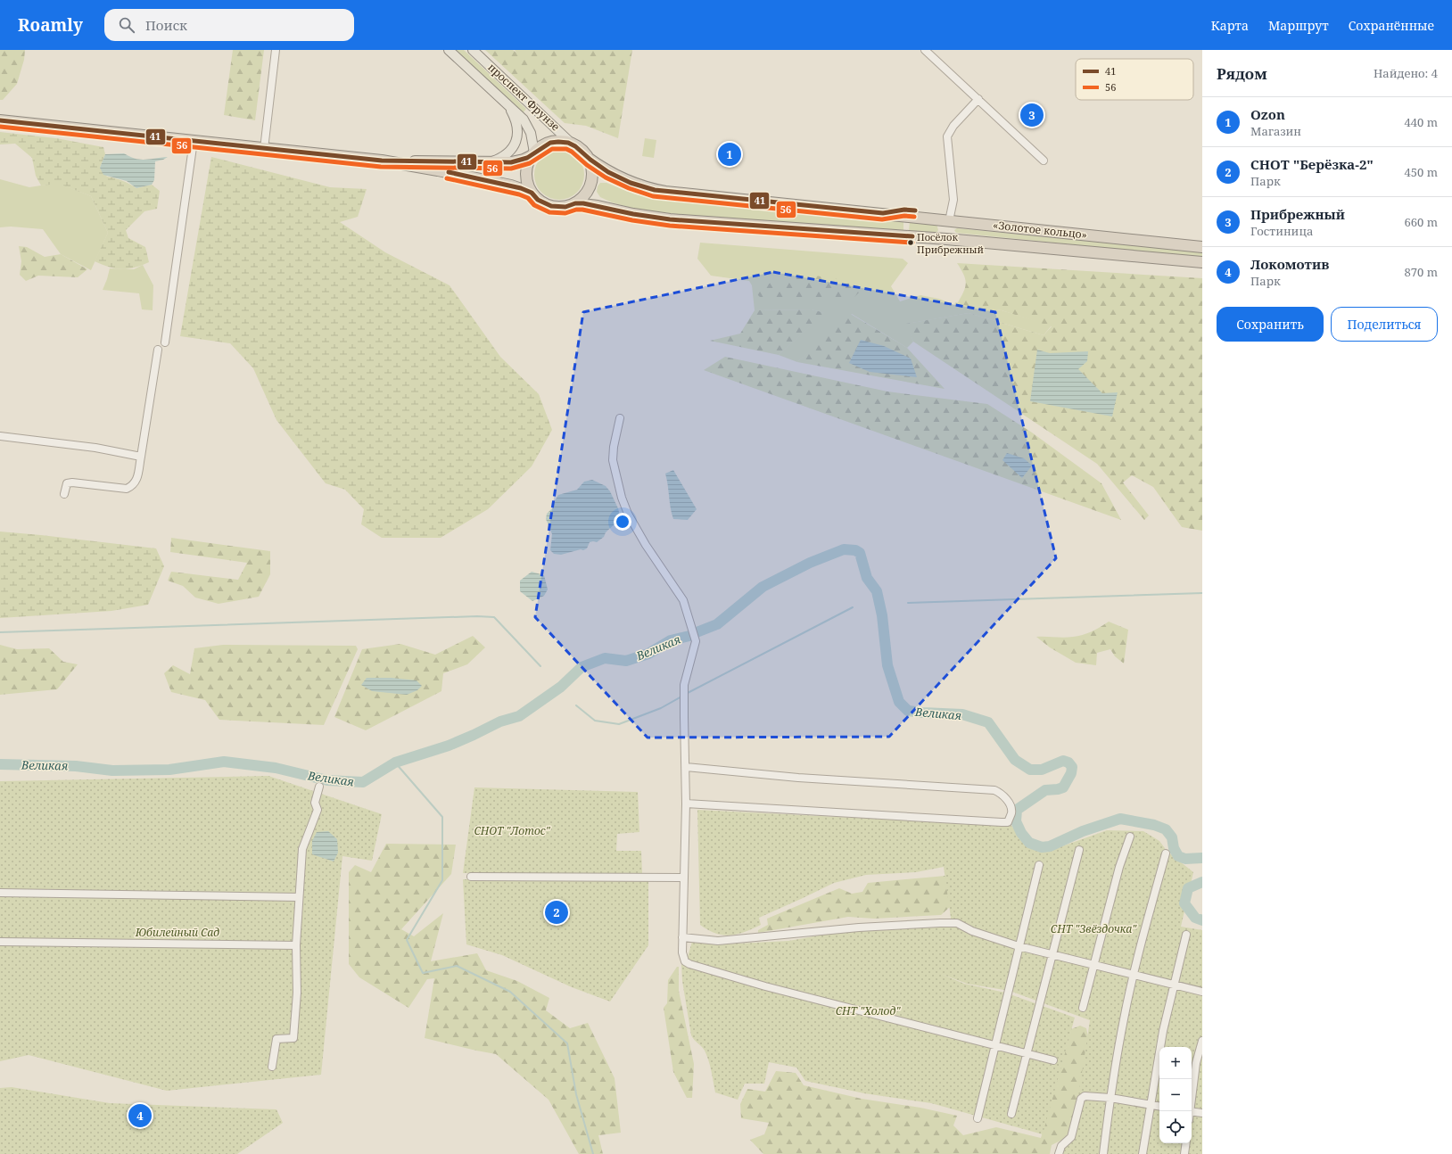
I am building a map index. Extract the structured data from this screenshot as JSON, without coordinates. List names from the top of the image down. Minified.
{"streets":{"highway":["«Золотое кольцо»"],"main road":["проспект Фрунзе"]},"crossings":[["проспект Фрунзе","«Золотое кольцо»"]],"water":["Великая"],"parks":["СНОТ \"Лотос\"","СНТ \"Звёздочка\"","Юбилейный Сад","СНТ \"Холод\""],"places":["Посёлок Прибрежный"],"lines":["transit line 41","transit line 56"],"legend":["41","56"],"page":{"header":"Roamly","search":"Поиск","nav":["Карта","Маршрут","Сохранённые"],"heading":["Рядом","Найдено: 4"],"list":[{"mark":"1","name":"Ozon","note":"Магазин","value":"440 m"},{"mark":"2","name":"СНОТ \"Берёзка-2\"","note":"Парк","value":"450 m"},{"mark":"3","name":"Прибрежный","note":"Гостиница","value":"660 m"},{"mark":"4","name":"Локомотив","note":"Парк","value":"870 m"}],"pins":["3","1","2","4"],"buttons":["Сохранить","Поделиться"],"map_buttons":["+","−"]}}
